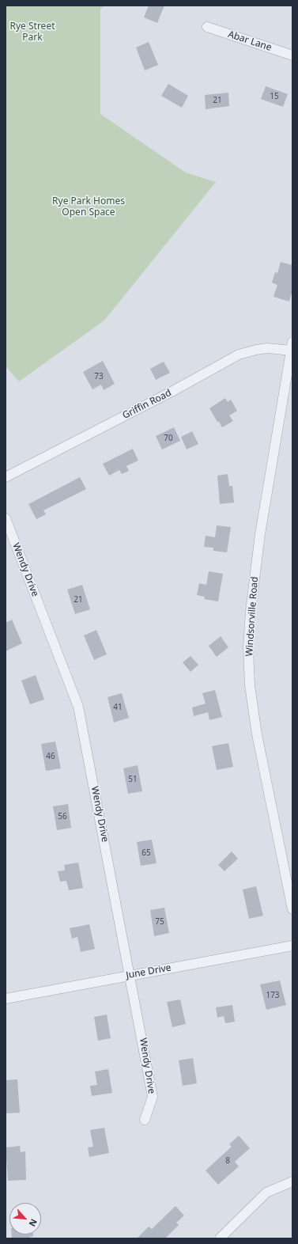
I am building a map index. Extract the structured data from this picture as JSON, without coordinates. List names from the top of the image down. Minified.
{"streets":{"street":["Abar Lane","Griffin Road","Wendy Drive","Windsorville Road","June Drive"]},"crossings":[["Griffin Road","Windsorville Road"],["Wendy Drive","June Drive"]],"parks":["Rye Street Park","Rye Park Homes Open Space"],"house_numbers":["15","21","73","70","21","41","46","51","56","65","75","173","8"],"north":"bottom right"}
